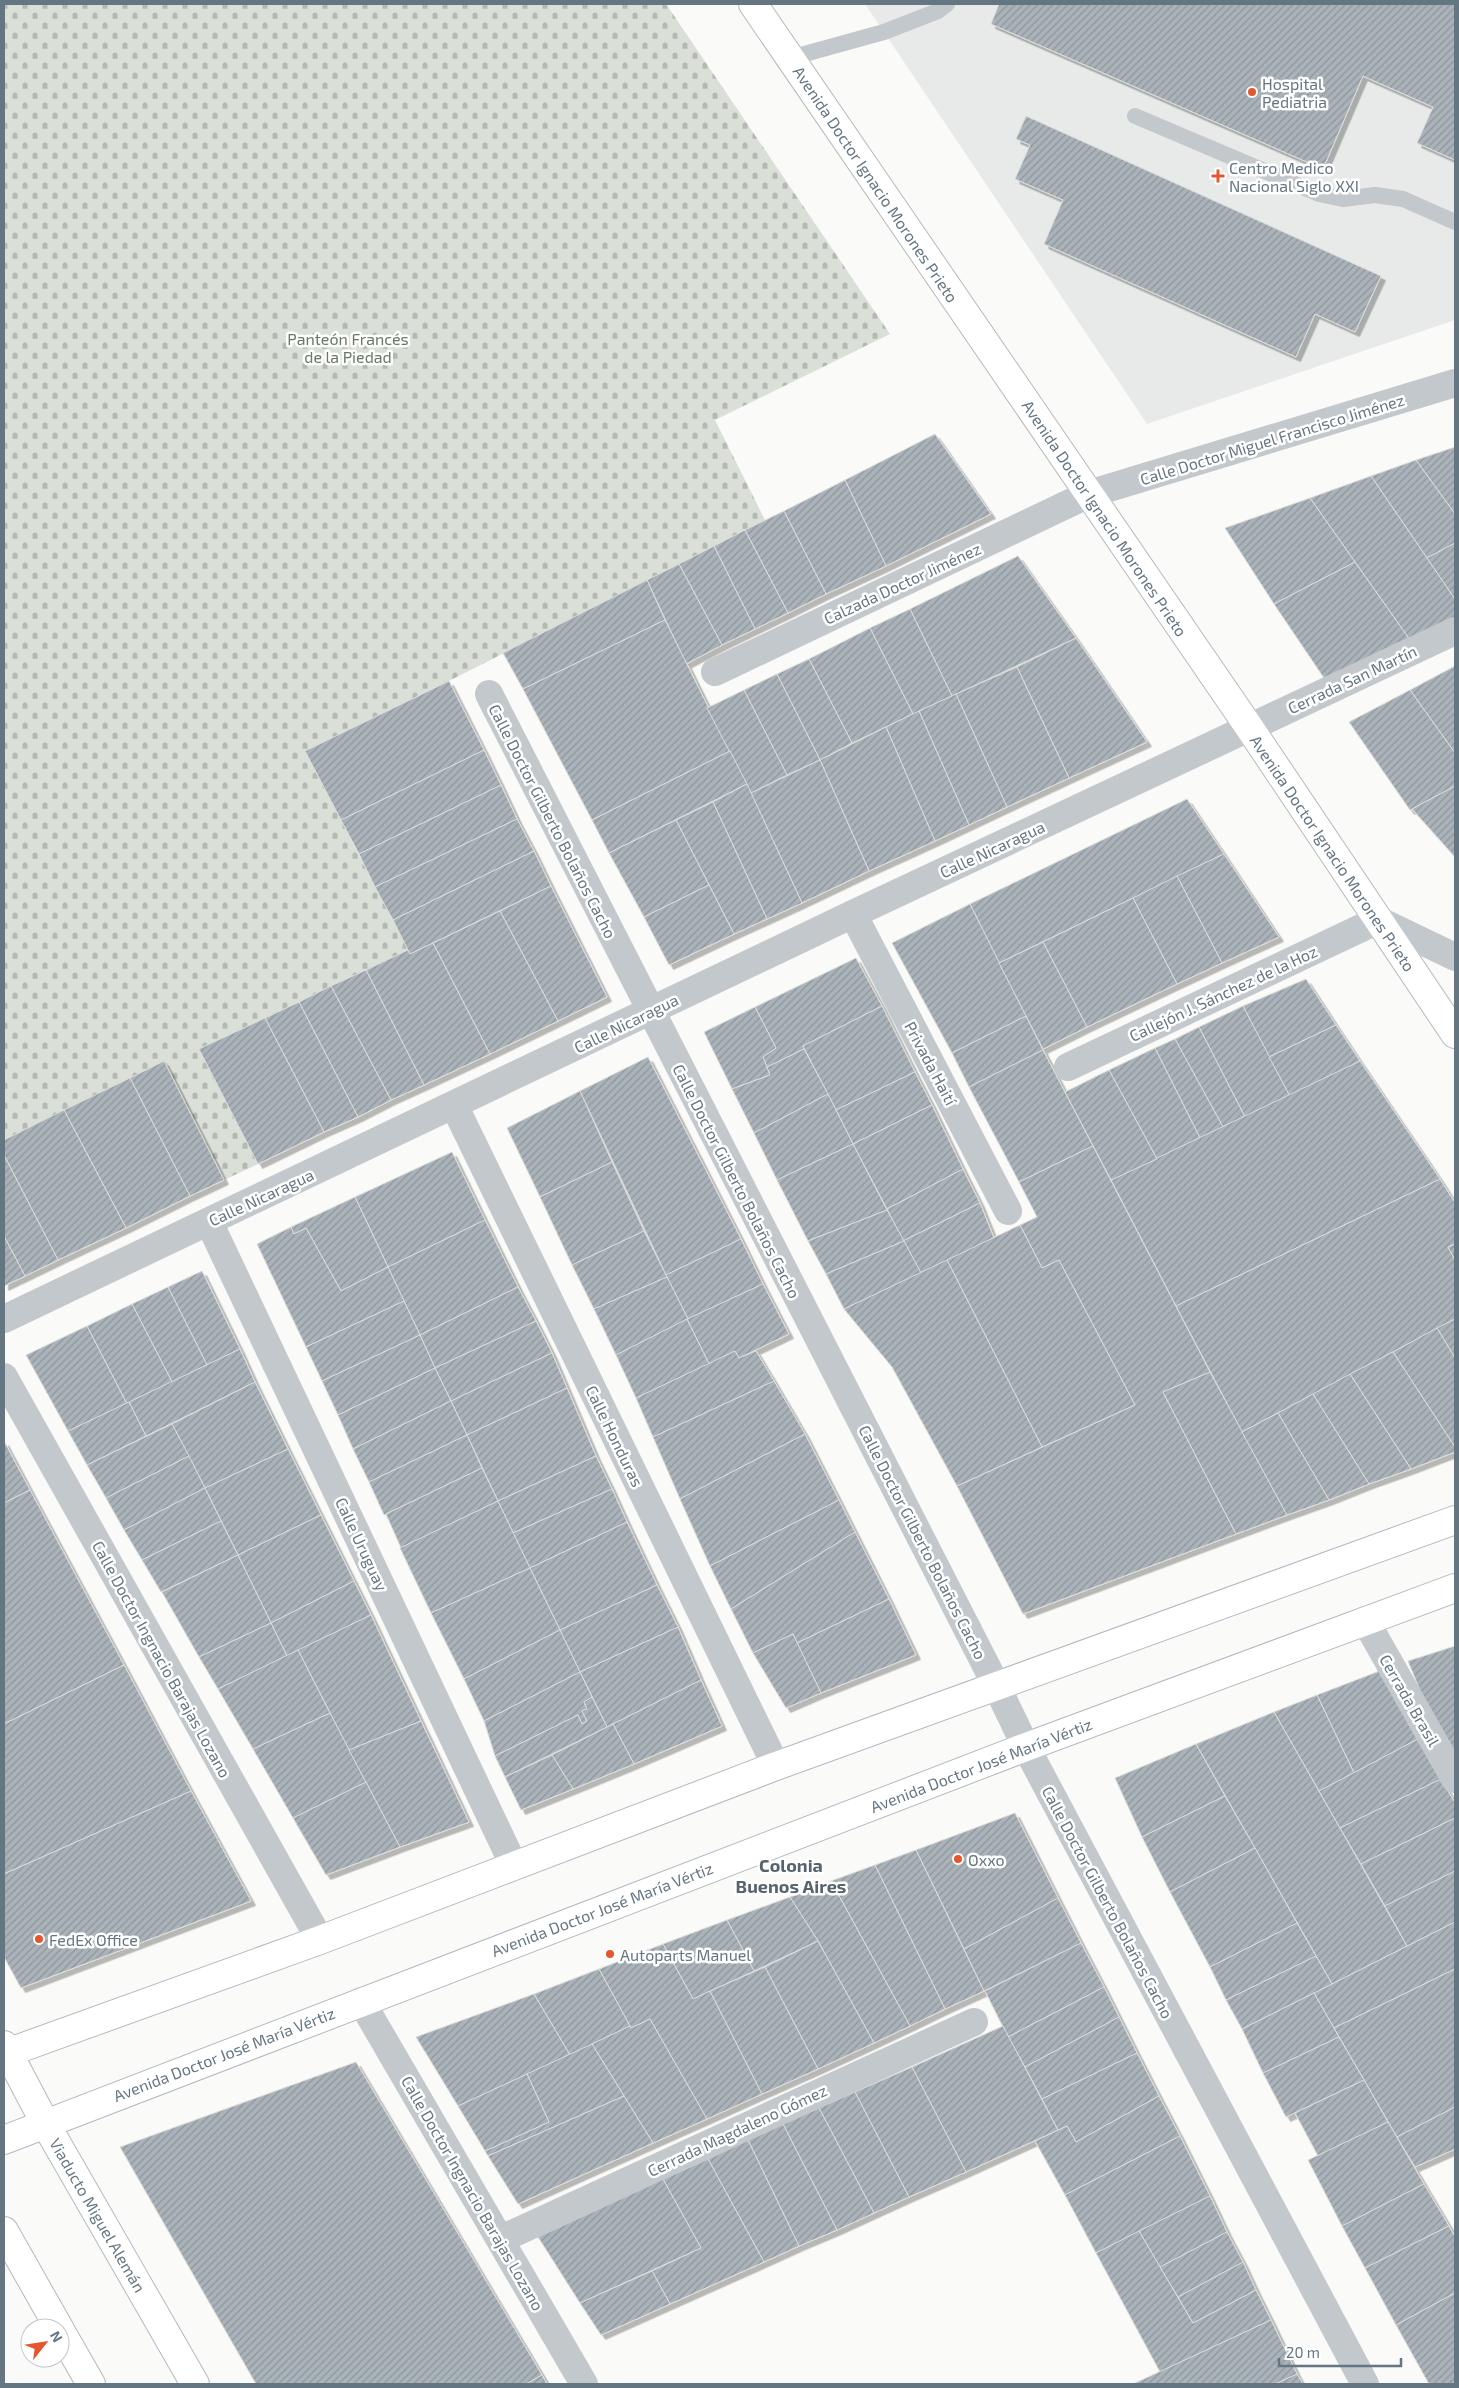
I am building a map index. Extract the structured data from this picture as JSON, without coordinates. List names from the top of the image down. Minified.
{"streets":{"main road":["Avenida Doctor Ignacio Morones Prieto","Avenida Doctor José María Vértiz","Viaducto Miguel Alemán"],"street":["Calle Doctor Miguel Francisco Jiménez","Calzada Doctor Jiménez","Cerrada San Martín","Calle Doctor Gilberto Bolaños Cacho","Calle Nicaragua","Callejón J. Sánchez de la Hoz","Privada Haití","Calle Honduras","Calle Uruguay","Calle Doctor Ingnacio Barajas Lozano","Cerrada Brasil","Cerrada Magdaleno Gómez"]},"crossings":[["Avenida Doctor Ignacio Morones Prieto","Calle Doctor Miguel Francisco Jiménez"],["Avenida Doctor Ignacio Morones Prieto","Calzada Doctor Jiménez"],["Avenida Doctor Ignacio Morones Prieto","Cerrada San Martín"],["Avenida Doctor Ignacio Morones Prieto","Calle Nicaragua"],["Avenida Doctor Ignacio Morones Prieto","Callejón J. Sánchez de la Hoz"],["Calle Doctor Miguel Francisco Jiménez","Calzada Doctor Jiménez"],["Cerrada San Martín","Calle Nicaragua"],["Calle Doctor Gilberto Bolaños Cacho","Calle Nicaragua"],["Calle Doctor Gilberto Bolaños Cacho","Avenida Doctor José María Vértiz"],["Calle Nicaragua","Privada Haití"],["Calle Nicaragua","Calle Honduras"],["Calle Nicaragua","Calle Uruguay"],["Calle Doctor Ingnacio Barajas Lozano","Avenida Doctor José María Vértiz"],["Calle Doctor Ingnacio Barajas Lozano","Cerrada Magdaleno Gómez"],["Cerrada Brasil","Avenida Doctor José María Vértiz"],["Avenida Doctor José María Vértiz","Viaducto Miguel Alemán"]],"districts":["Colonia Buenos Aires"],"parks":["Panteón Francés de la Piedad"],"places":{"other":["Hospital Pediatria","Oxxo","FedEx Office","Autoparts Manuel"],"health":["Centro Medico Nacional Siglo XXI"]},"scale_bar":"20 m","north":"top right"}
